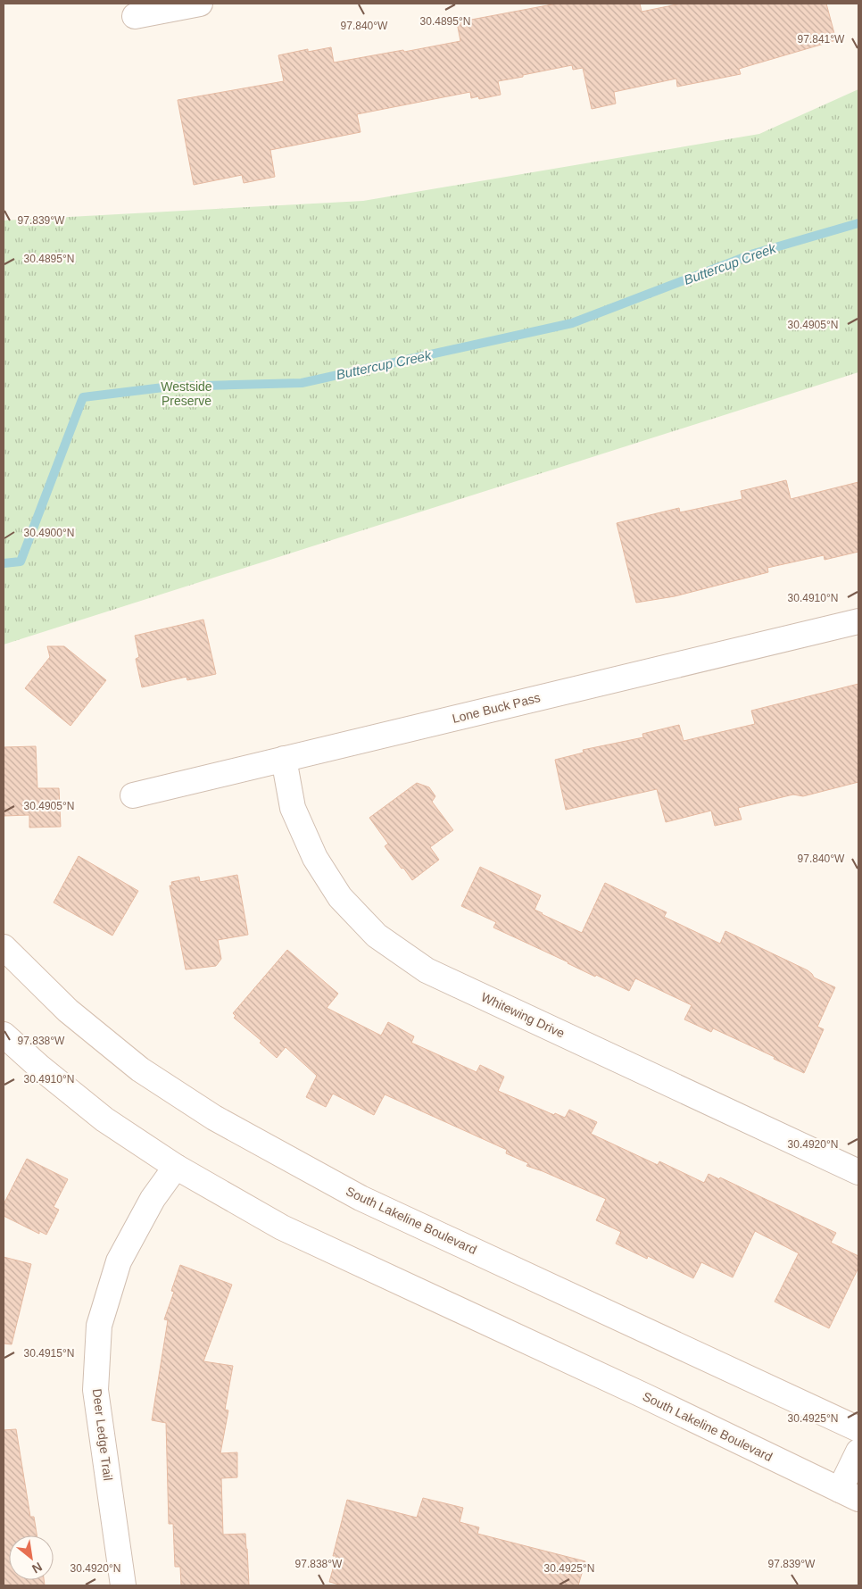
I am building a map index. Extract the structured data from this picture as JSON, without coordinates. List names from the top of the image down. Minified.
{"streets":{"street":["Lone Buck Pass","Whitewing Drive","South Lakeline Boulevard","Deer Ledge Trail"]},"crossings":[["Lone Buck Pass","Whitewing Drive"],["South Lakeline Boulevard","Deer Ledge Trail"]],"water":["Buttercup Creek"],"parks":["Westside Preserve"],"north":"bottom right","coordinates":["30.4895°N","97.840°W","97.841°W","97.839°W","30.4905°N","30.4900°N","30.4910°N","97.838°W","30.4920°N","30.4915°N","30.4925°N"]}
